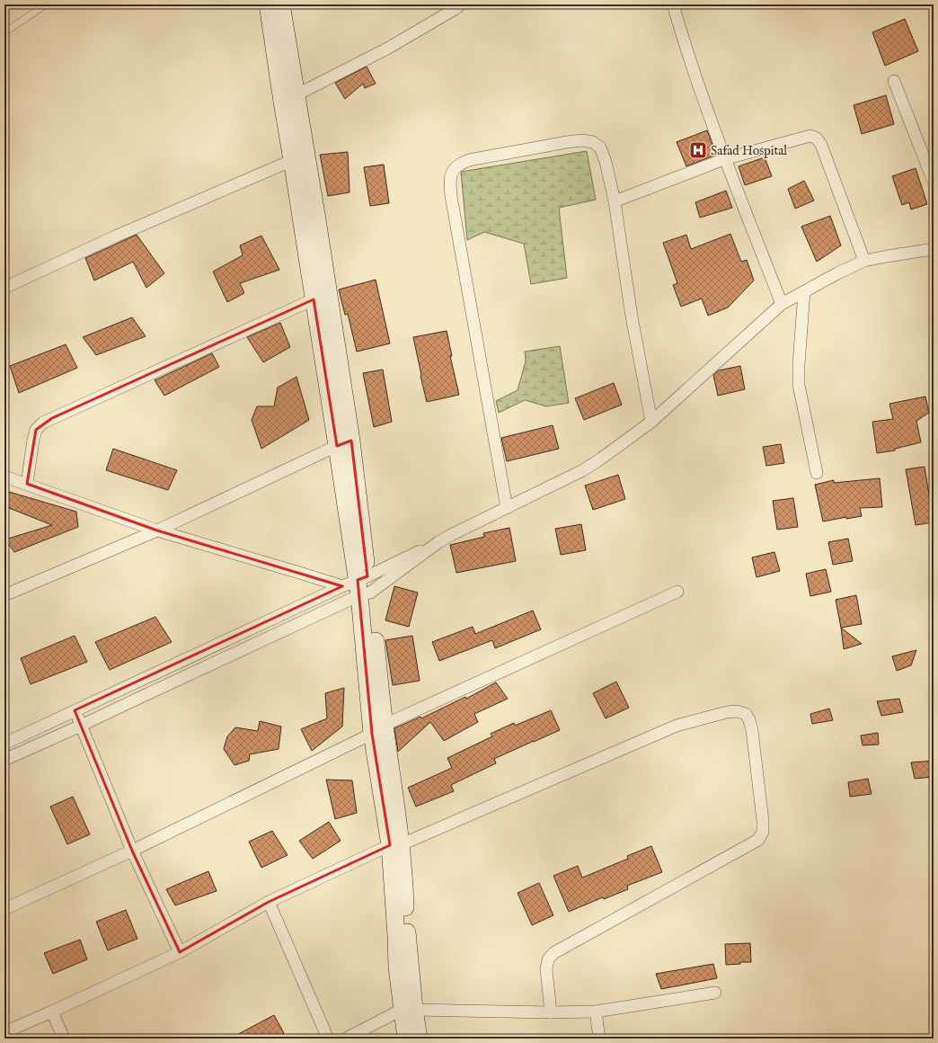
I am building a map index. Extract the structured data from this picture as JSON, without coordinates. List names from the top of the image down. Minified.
{"places":{"hospital":["Safad Hospital"]}}
